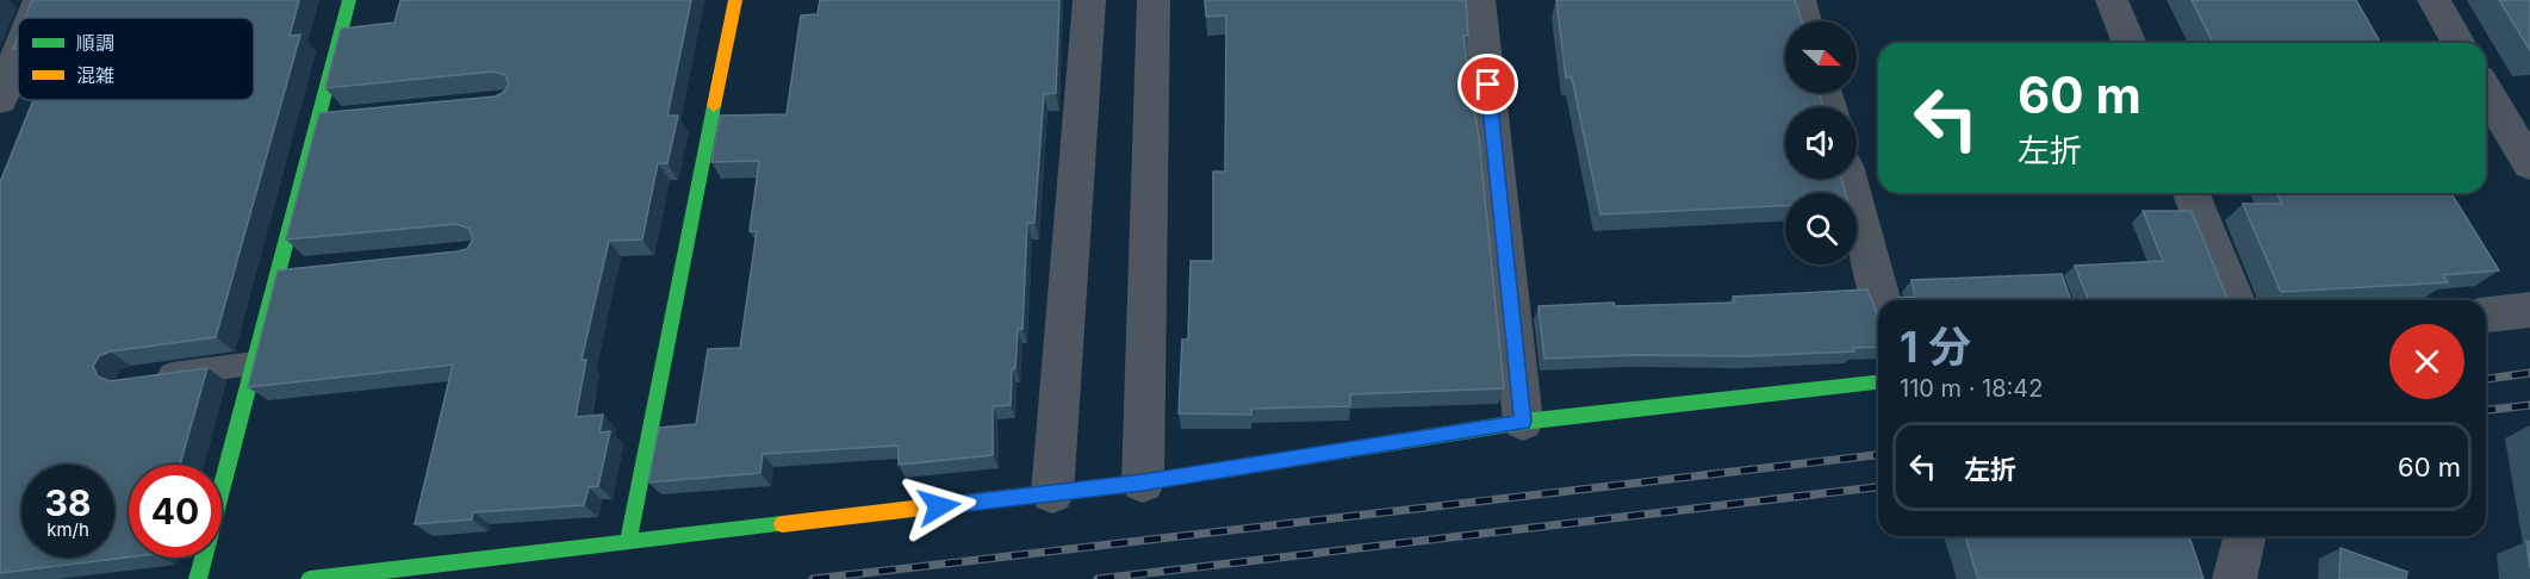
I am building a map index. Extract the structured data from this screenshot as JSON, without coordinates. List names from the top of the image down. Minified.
{"legend":["順調","混雑"],"north":"right","page":{"turn":["60 m","左折"],"heading":["1 分","110 m · 18:42"],"list":[{"name":"左折","value":"60 m"}],"speed":"38 km/h","limit":"40"}}
